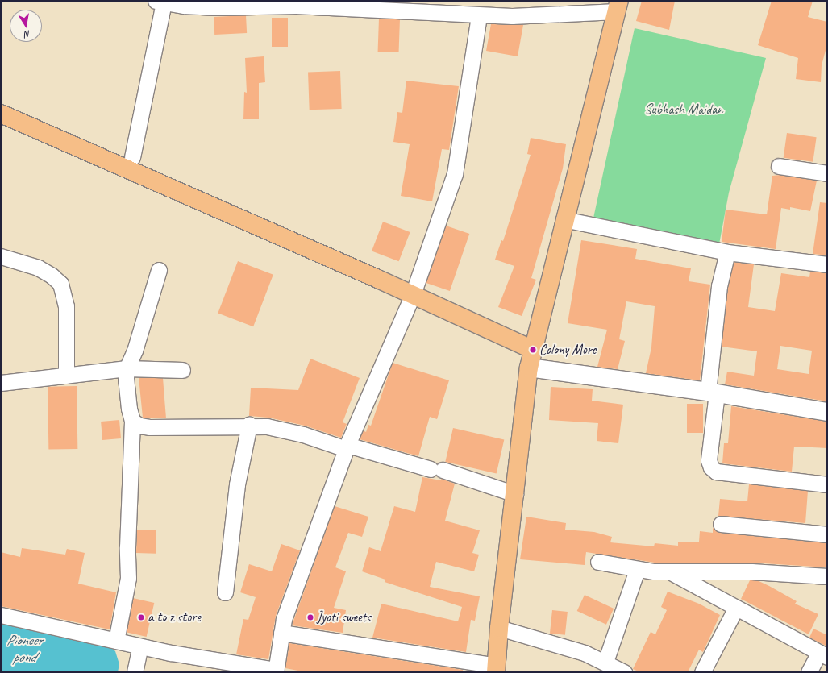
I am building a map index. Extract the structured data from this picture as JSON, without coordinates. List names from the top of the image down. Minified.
{"water":["Pioneer pond"],"parks":["Subhash Maidan"],"places":["Colony More","a to z store","Jyoti sweets"],"north":"bottom"}
